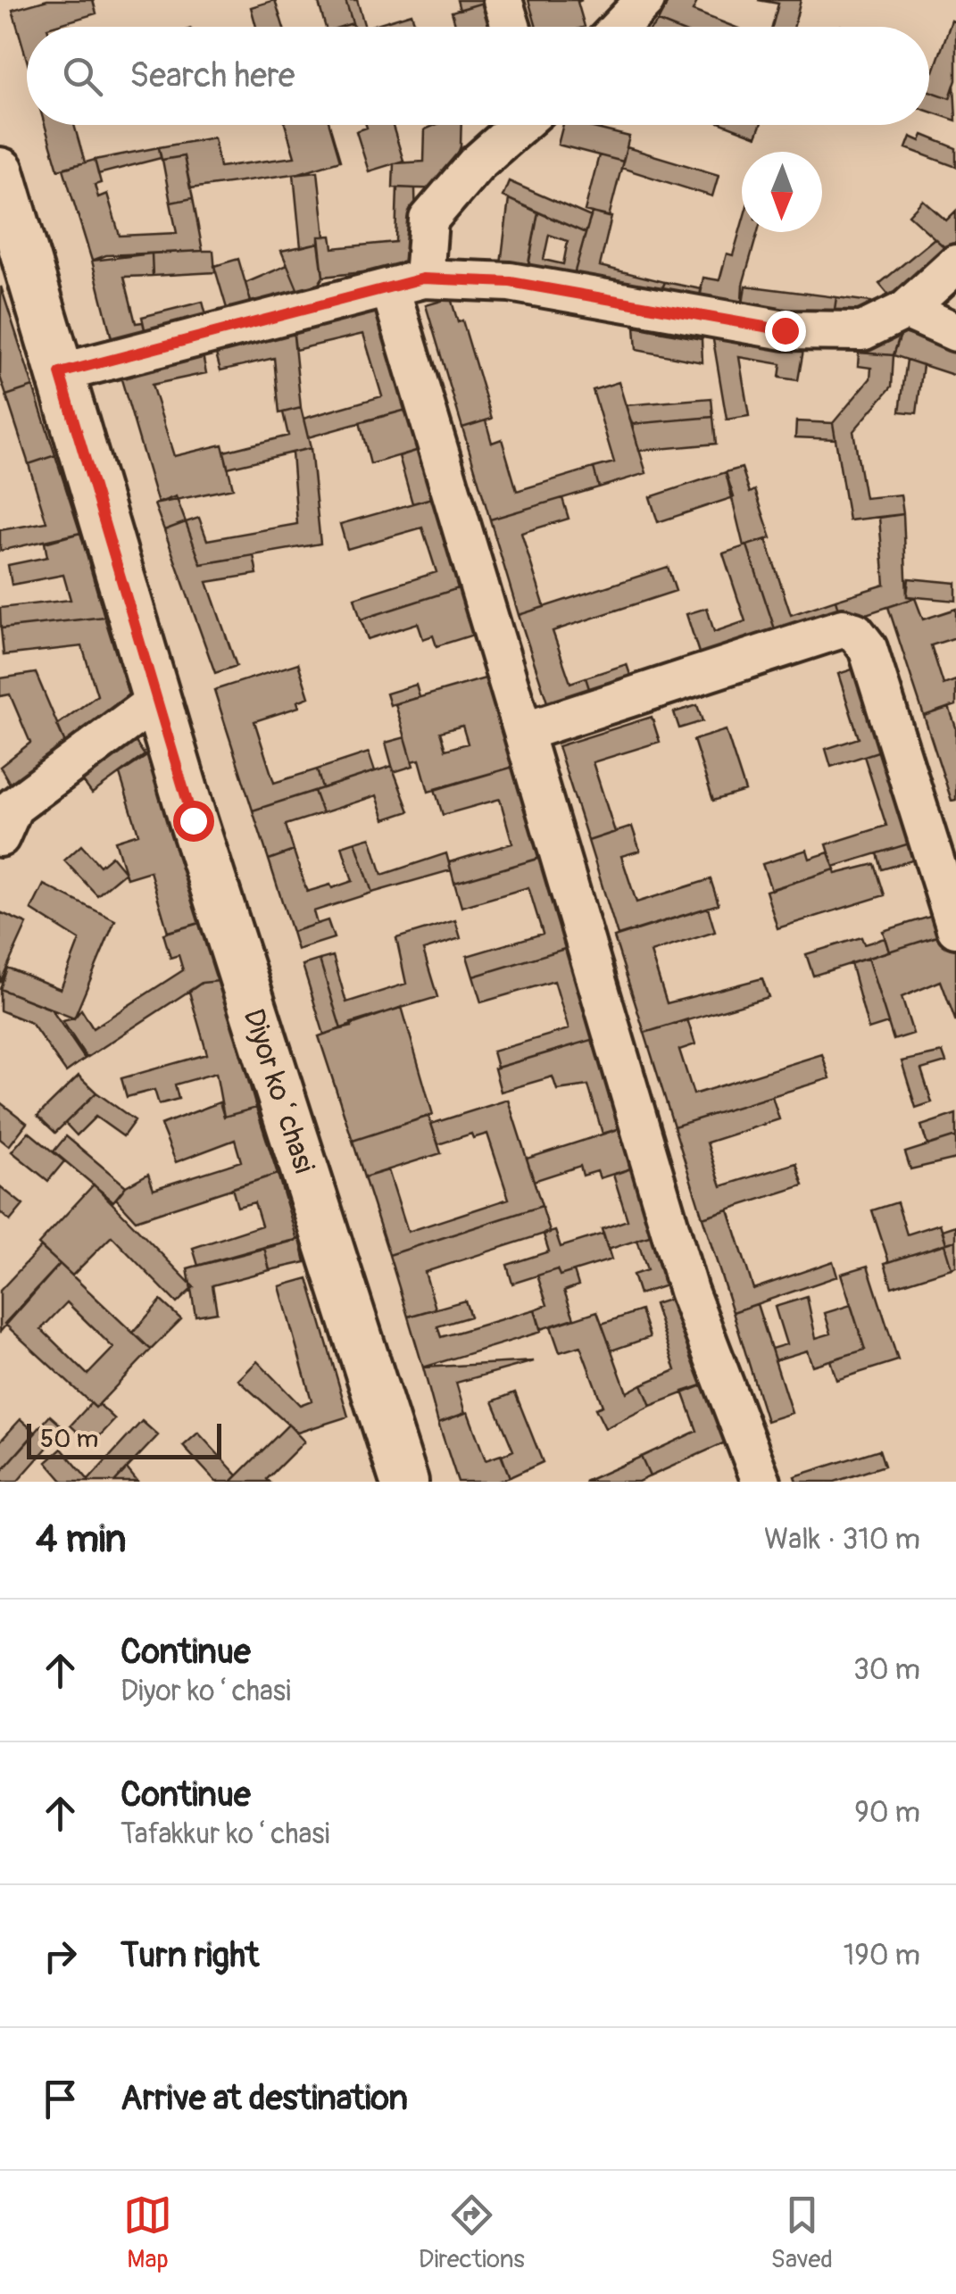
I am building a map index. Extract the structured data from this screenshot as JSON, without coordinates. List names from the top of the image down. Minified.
{"streets":{"main road":["Diyor koʻchasi"]},"scale_bar":"50 m","north":"bottom","page":{"search":"Search here","scale":"50 m","heading":["4 min","Walk · 310 m"],"list":[["Continue","Diyor koʻchasi","30 m"],["Continue","Tafakkur koʻchasi","90 m"],["Turn right","190 m"],"Arrive at destination"],"nav":["Map","Directions","Saved"]}}
